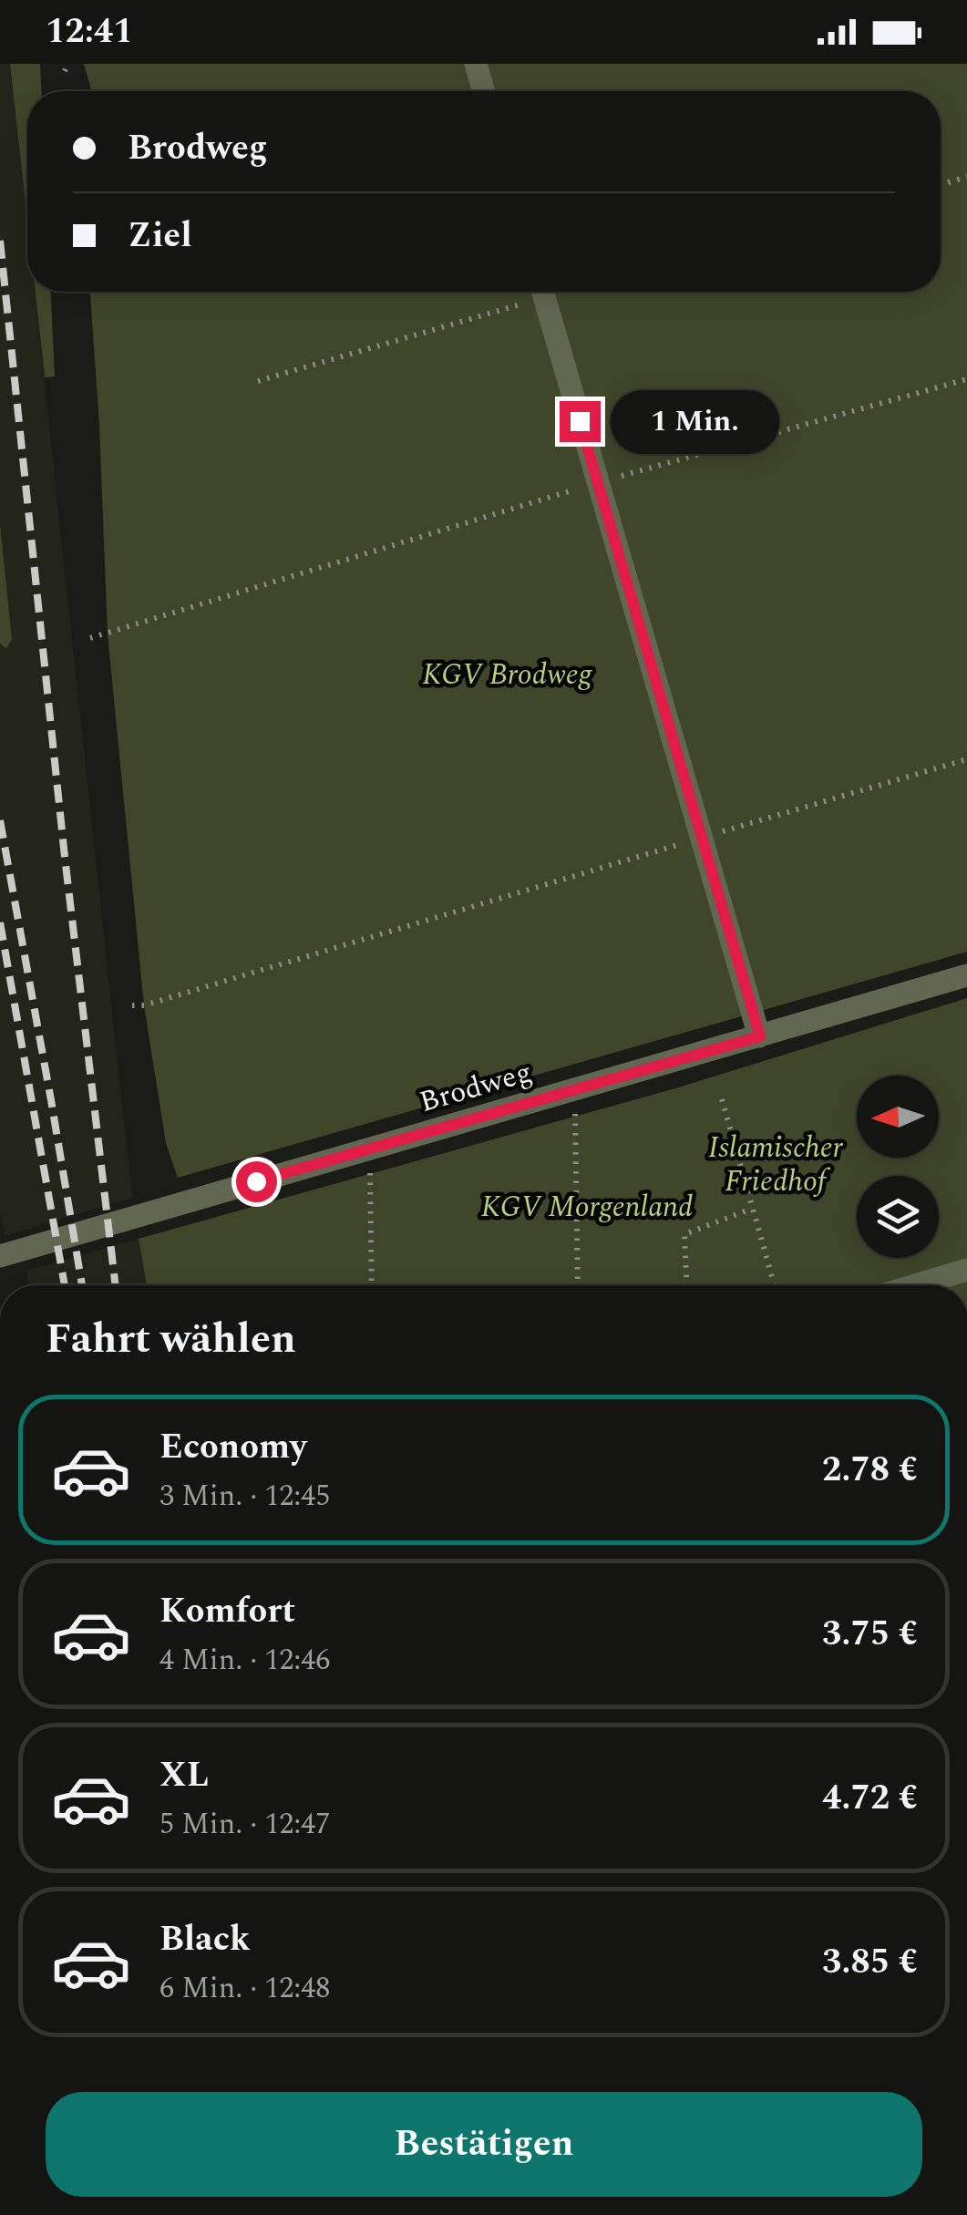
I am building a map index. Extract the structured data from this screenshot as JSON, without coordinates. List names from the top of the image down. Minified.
{"streets":{"street":["Brodweg"]},"parks":["KGV Brodweg","Islamischer Friedhof","KGV Morgenland"],"north":"left","page":{"status":"12:41","banner":["Brodweg","Ziel"],"bubble":"1 Min.","heading":"Fahrt wählen","list":[{"name":"Economy","note":"3 Min. · 12:45","value":"2.78 €"},{"name":"Komfort","note":"4 Min. · 12:46","value":"3.75 €"},{"name":"XL","note":"5 Min. · 12:47","value":"4.72 €"},{"name":"Black","note":"6 Min. · 12:48","value":"3.85 €"}],"buttons":"Bestätigen"}}
